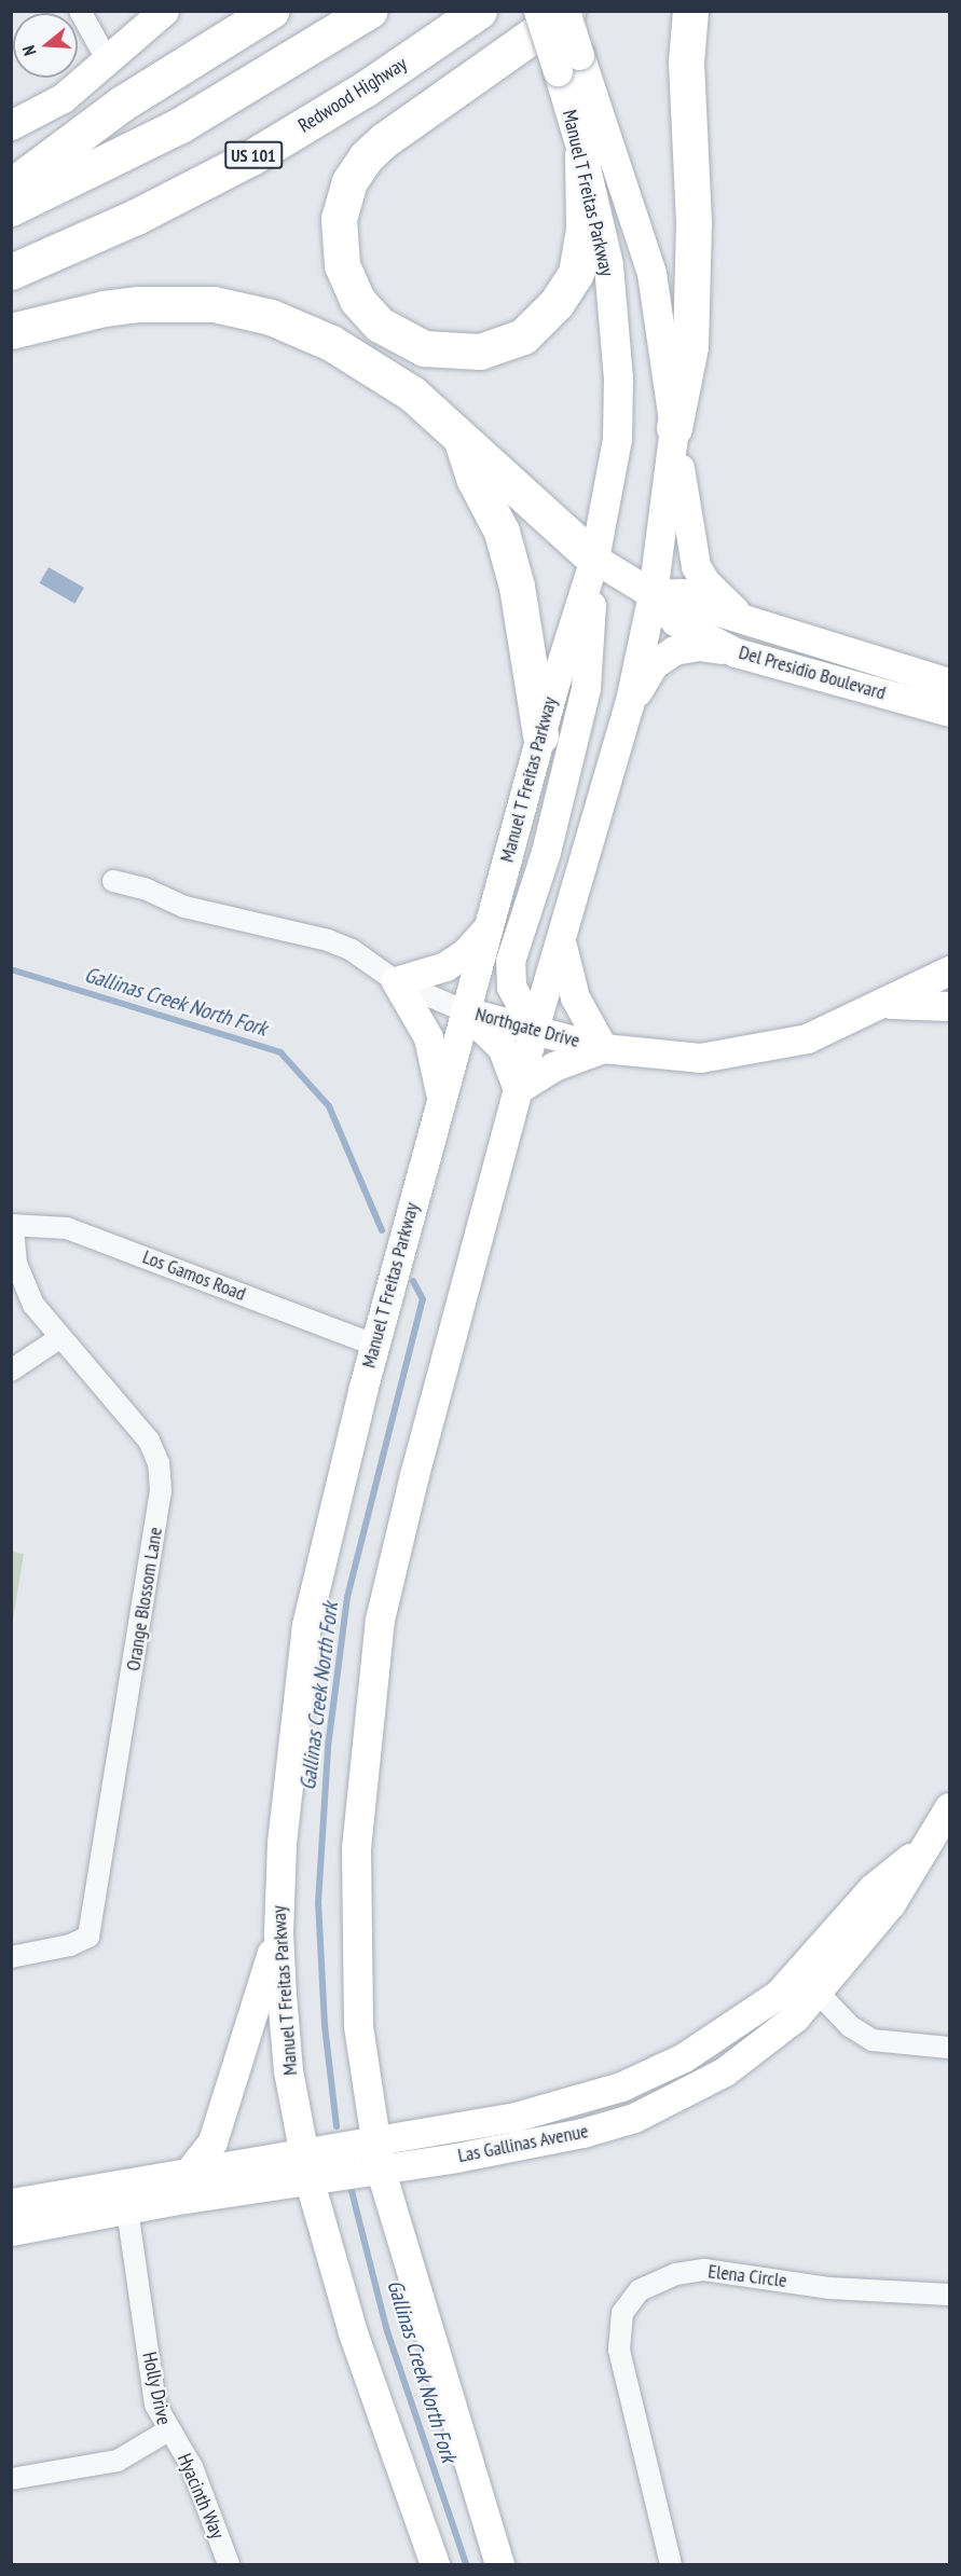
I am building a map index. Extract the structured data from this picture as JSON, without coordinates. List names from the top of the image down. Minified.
{"streets":{"highway":["Redwood Highway","US 101"],"main road":["Manuel T Freitas Parkway","Del Presidio Boulevard","Northgate Drive","Las Gallinas Avenue"],"street":["Los Gamos Road","Orange Blossom Lane","Elena Circle","Holly Drive","Hyacinth Way"]},"crossings":[["Manuel T Freitas Parkway","Del Presidio Boulevard"],["Manuel T Freitas Parkway","Northgate Drive"],["Manuel T Freitas Parkway","Los Gamos Road"],["Manuel T Freitas Parkway","Las Gallinas Avenue"],["Los Gamos Road","Orange Blossom Lane"],["Las Gallinas Avenue","Holly Drive"],["Holly Drive","Hyacinth Way"]],"water":["Gallinas Creek North Fork"],"north":"left"}
